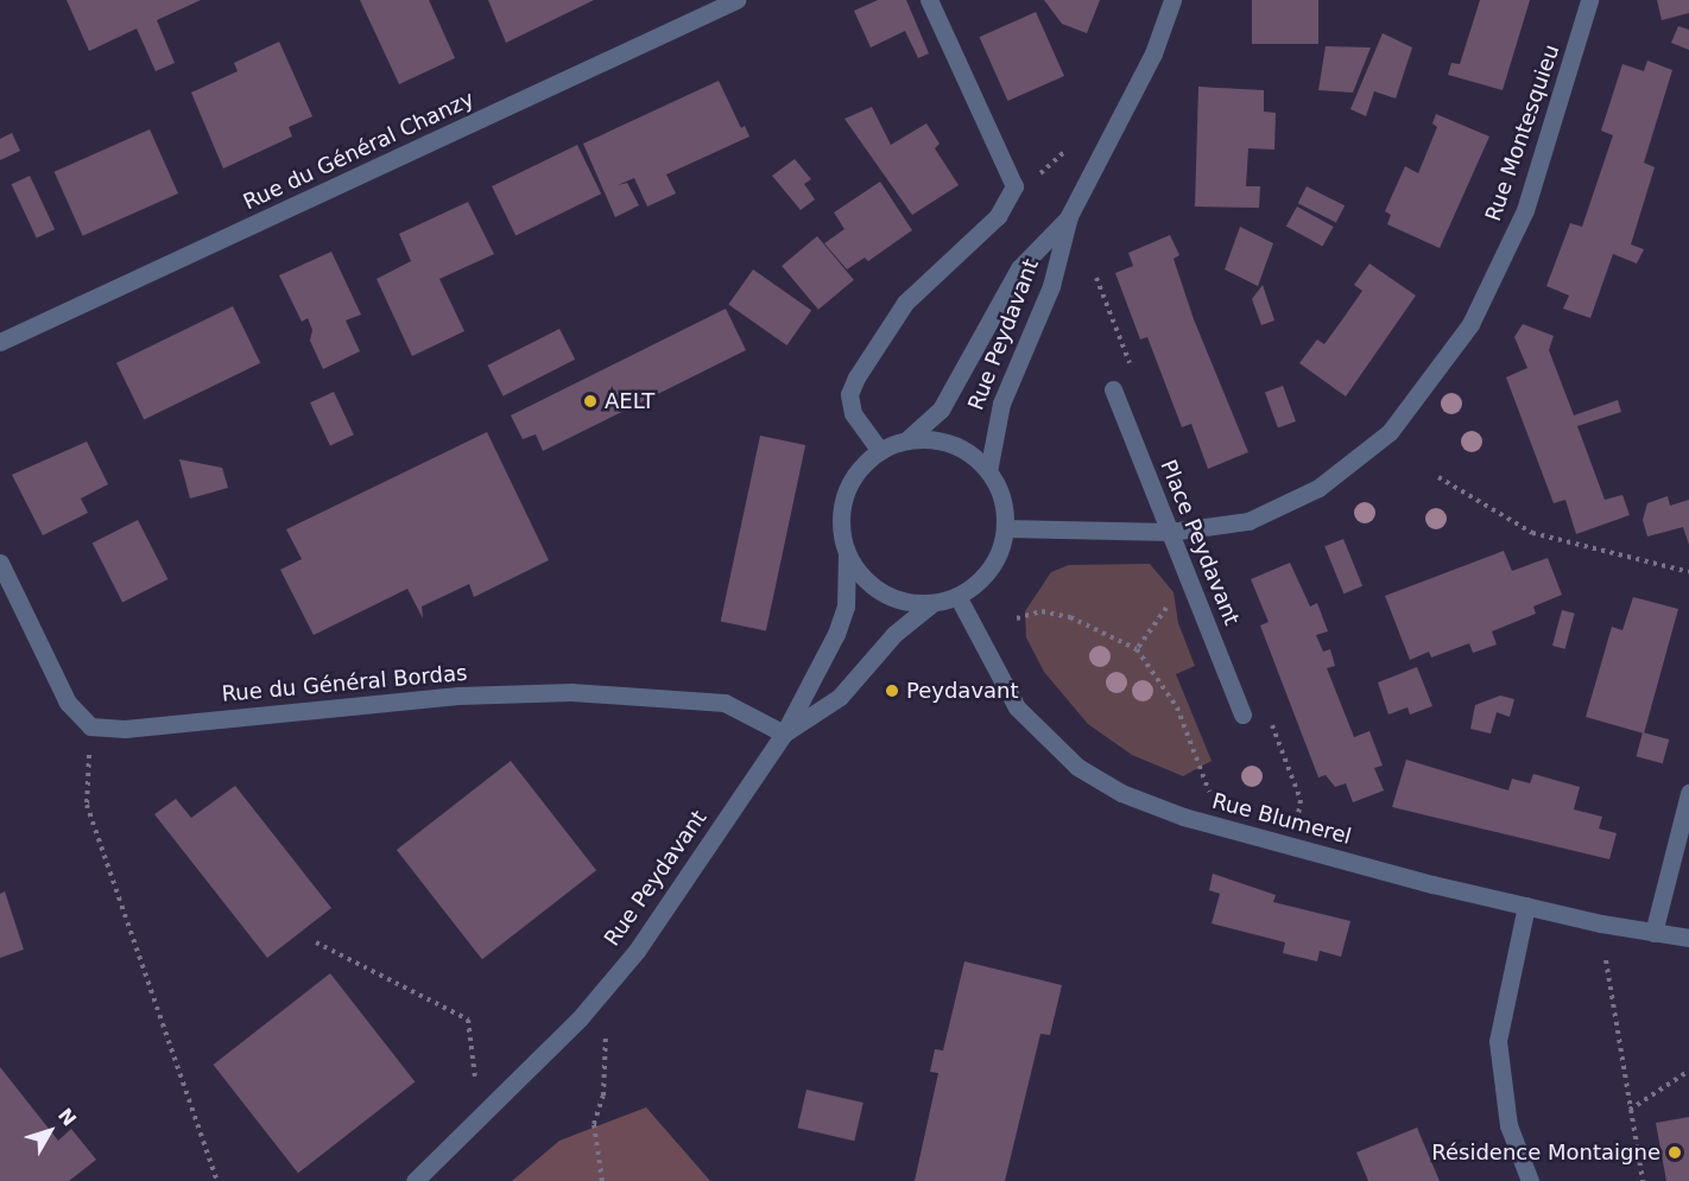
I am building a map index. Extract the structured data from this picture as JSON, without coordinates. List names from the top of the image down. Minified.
{"streets":{"street":["Rue Montesquieu","Rue du Général Chanzy","Rue Peydavant","Place Peydavant","Rue du Général Bordas","Rue Blumerel"]},"crossings":[["Rue Montesquieu","Rue Peydavant"],["Rue Montesquieu","Place Peydavant"],["Rue Montesquieu","Rue Blumerel"],["Rue Peydavant","Rue du Général Bordas"],["Rue Peydavant","Rue Blumerel"]],"places":["AELT","Peydavant","Résidence Montaigne"],"north":"top right"}
